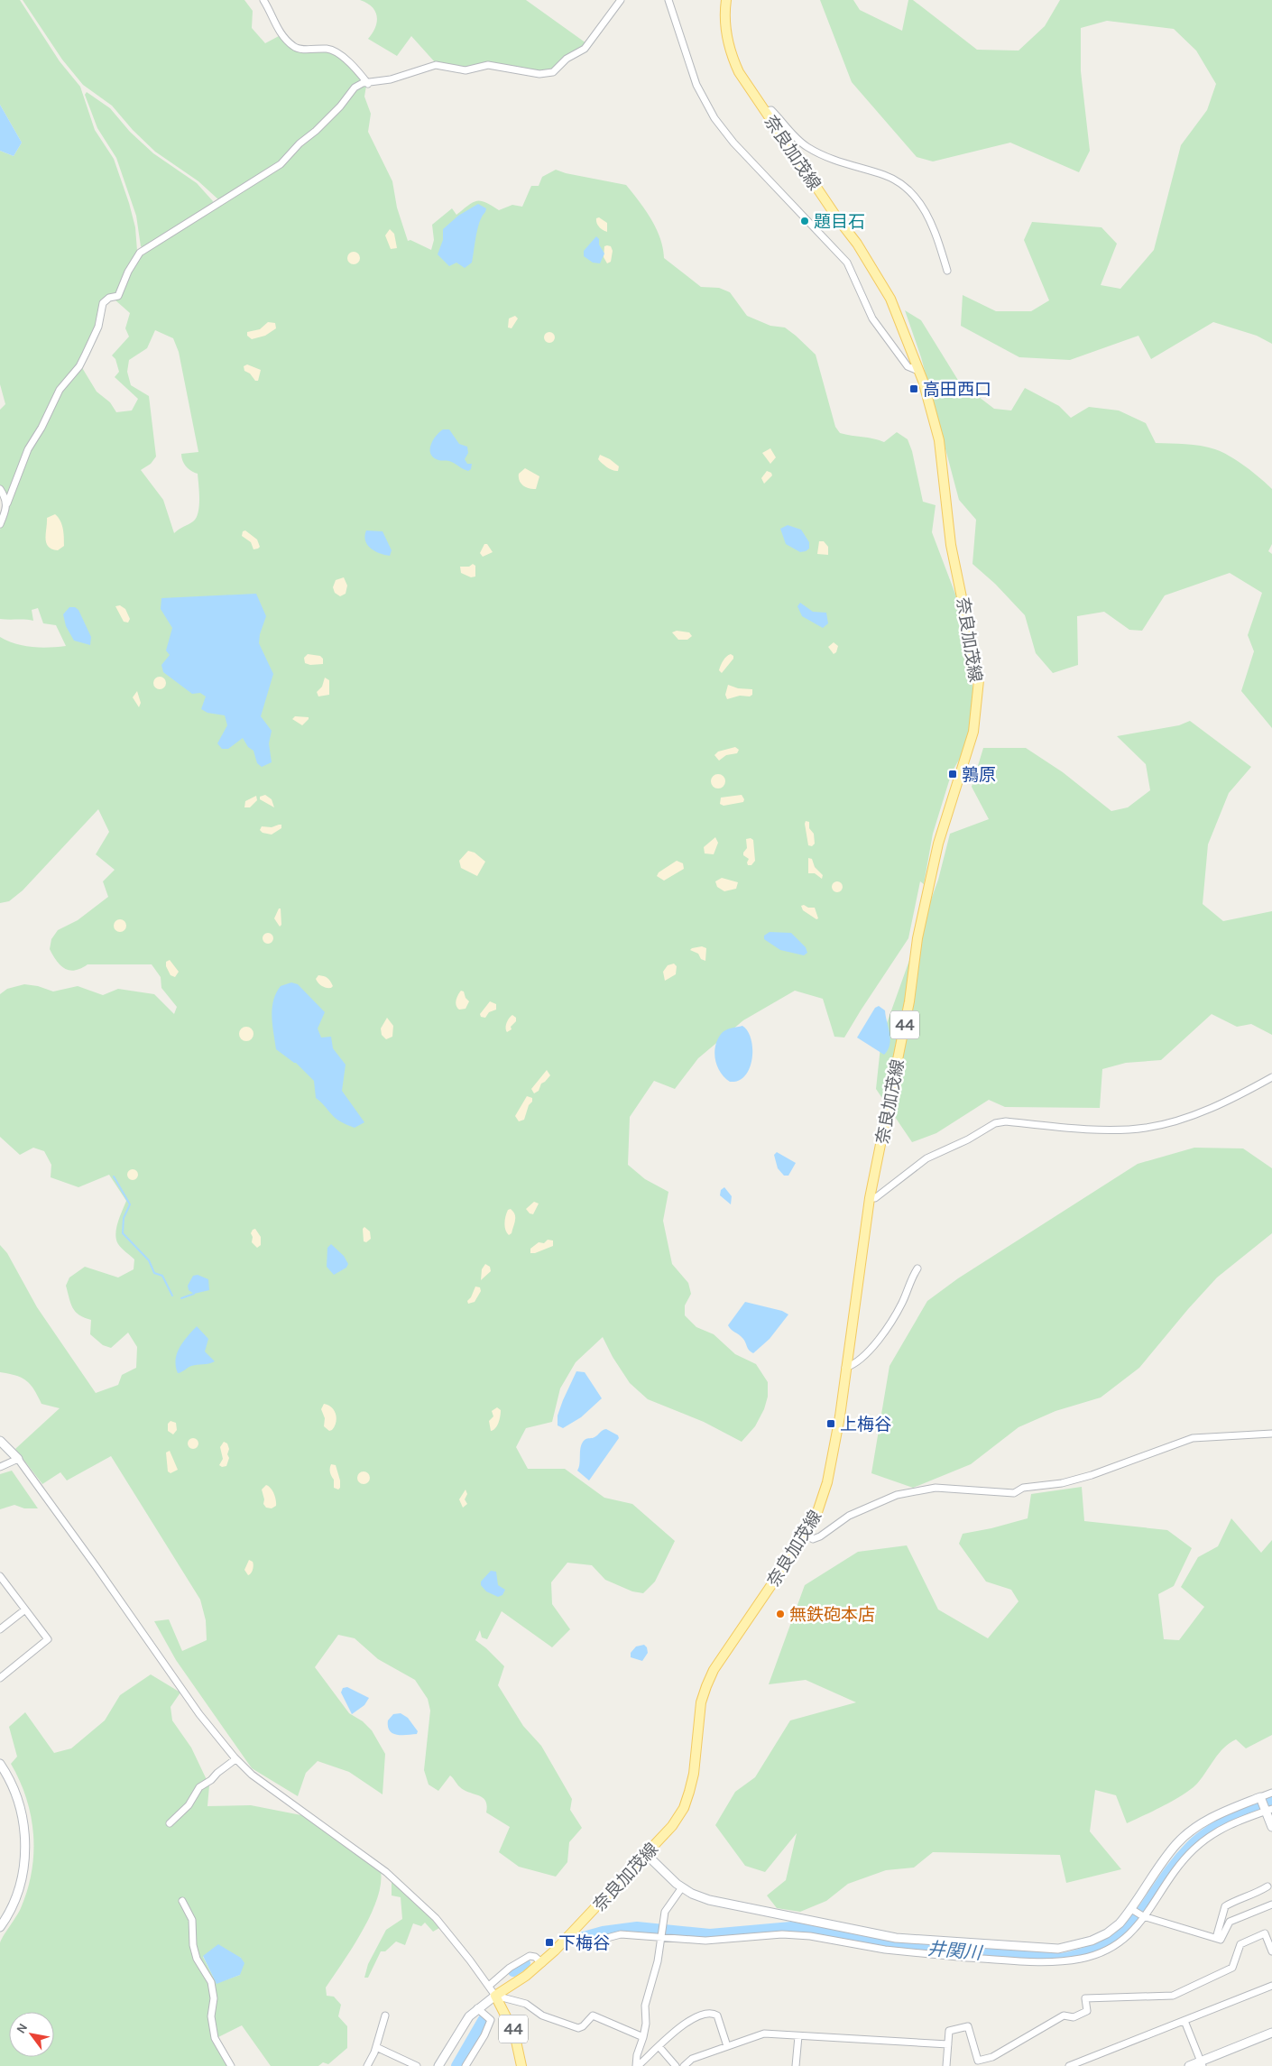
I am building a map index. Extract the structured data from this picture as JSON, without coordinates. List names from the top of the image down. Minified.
{"streets":{"main road":["奈良加茂線","44"]},"crossings":[["奈良加茂線","44"]],"water":["井関川"],"places":{"other":["題目石","無鉄砲本店"],"transit":["高田西口","鶉原","上梅谷","下梅谷"]},"north":"top left"}
